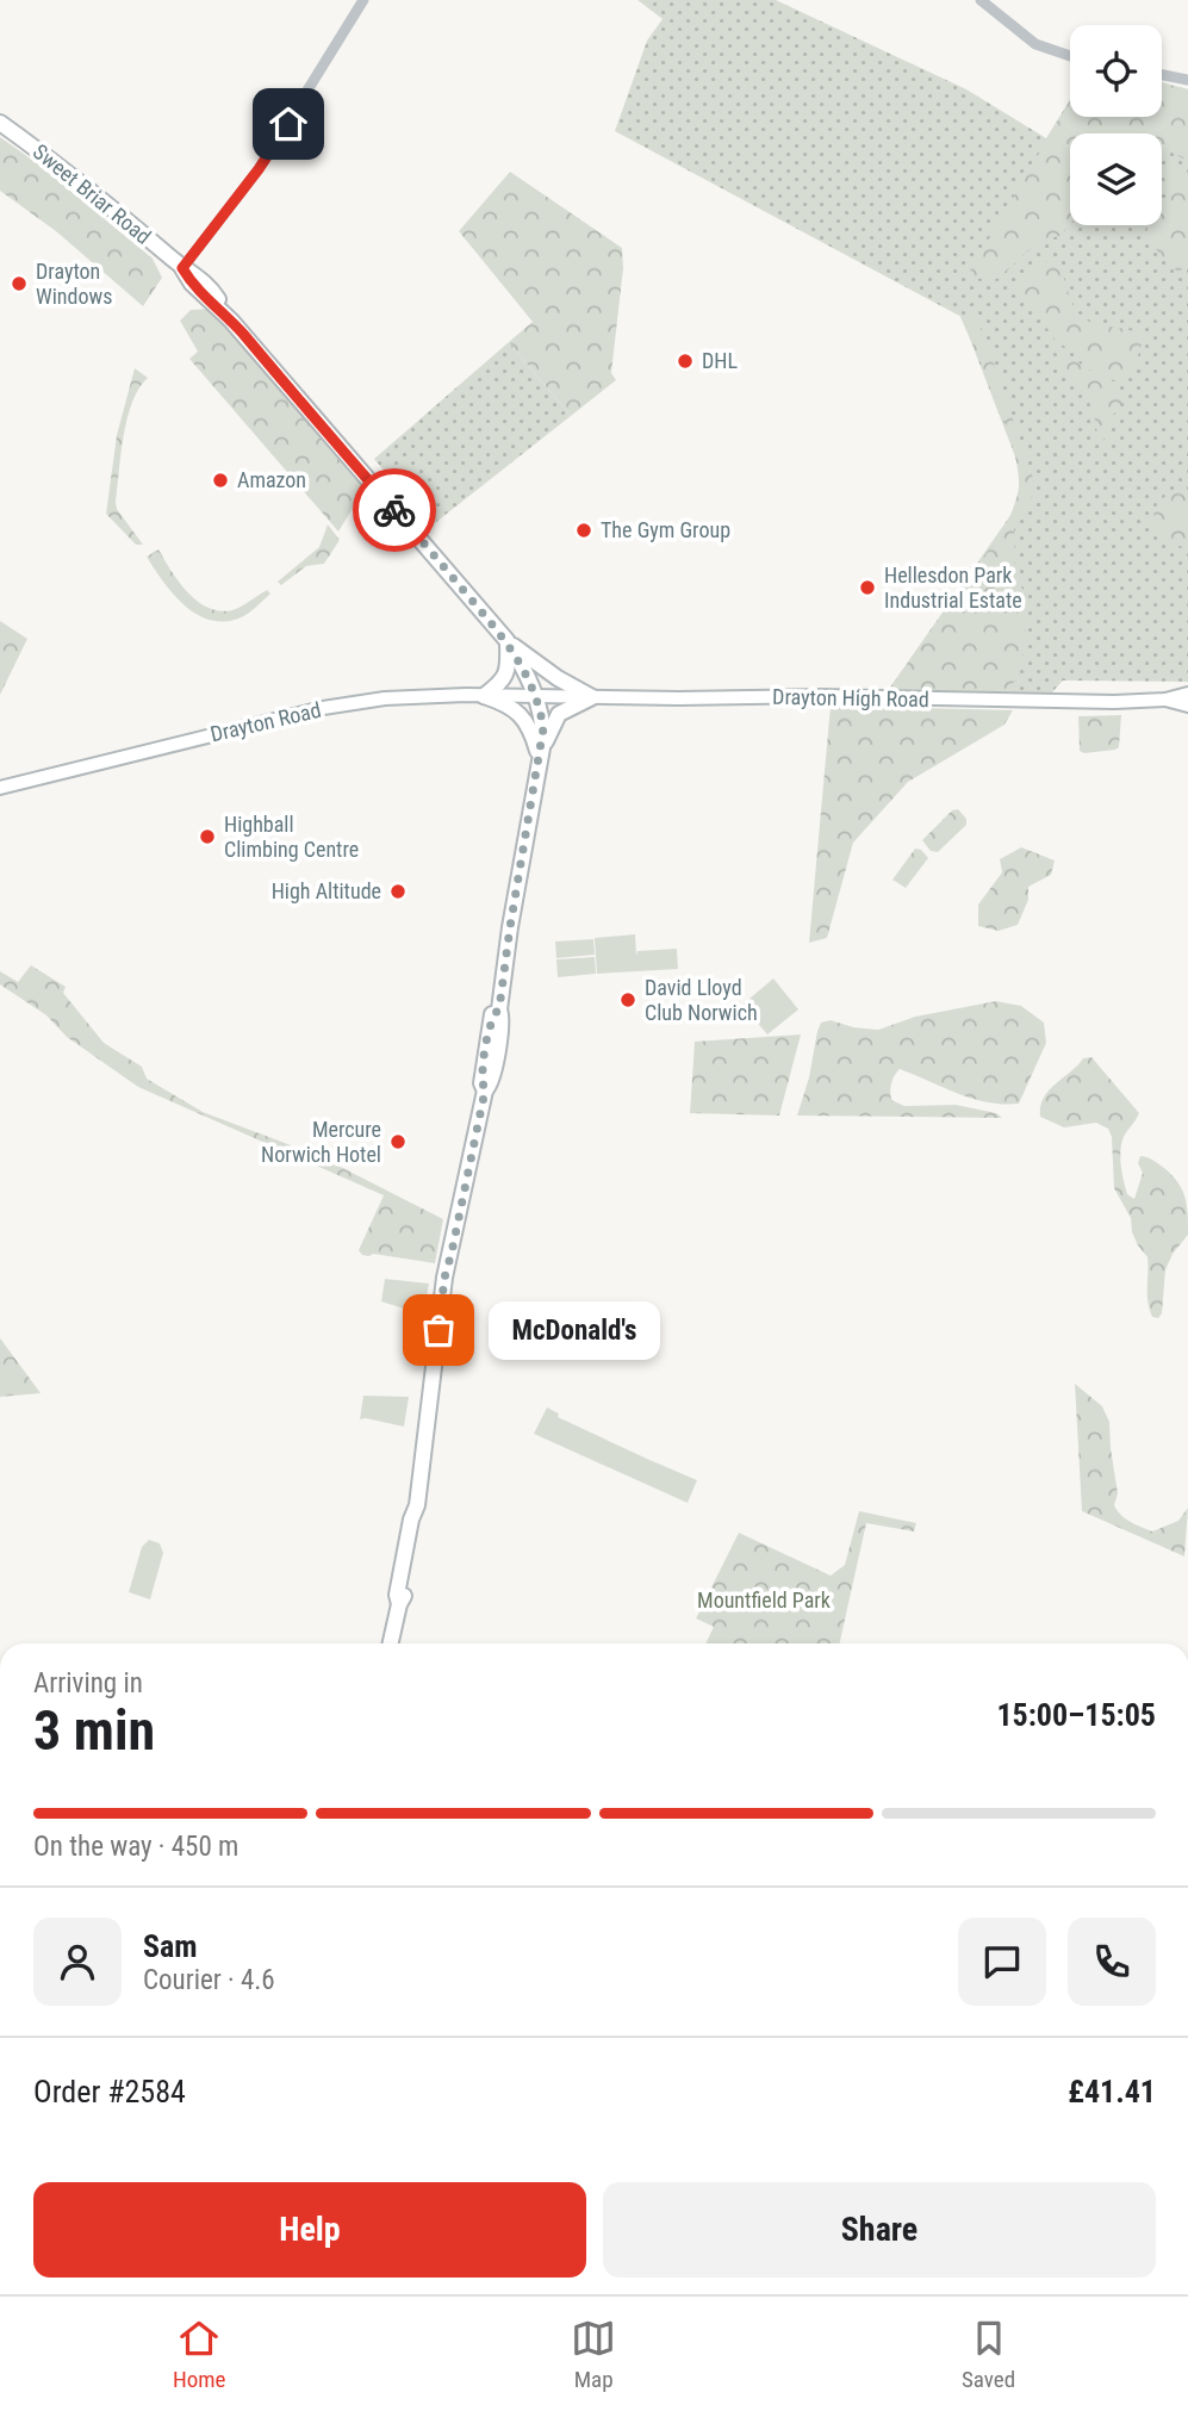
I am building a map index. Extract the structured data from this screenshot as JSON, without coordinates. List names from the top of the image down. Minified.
{"streets":{"highway":["Sweet Briar Road"],"main road":["Drayton High Road","Drayton Road"]},"crossings":[["Sweet Briar Road","Drayton High Road"],["Sweet Briar Road","Drayton Road"],["Drayton High Road","Drayton Road"]],"parks":["Mountfield Park"],"places":["Drayton Windows","DHL","Amazon","The Gym Group","Hellesdon Park Industrial Estate","Highball Climbing Centre","High Altitude","David Lloyd Club Norwich","Mercure Norwich Hotel","McDonald's"],"page":{"bubble":"McDonald's","heading":["3 min","Arriving in","15:00–15:05"],"panel":["Sam","Courier · 4.6","Order #2584","£41.41"],"bar":"On the way · 450 m","buttons":["Help","Share"],"tabs":["Home","Map","Saved"]}}
